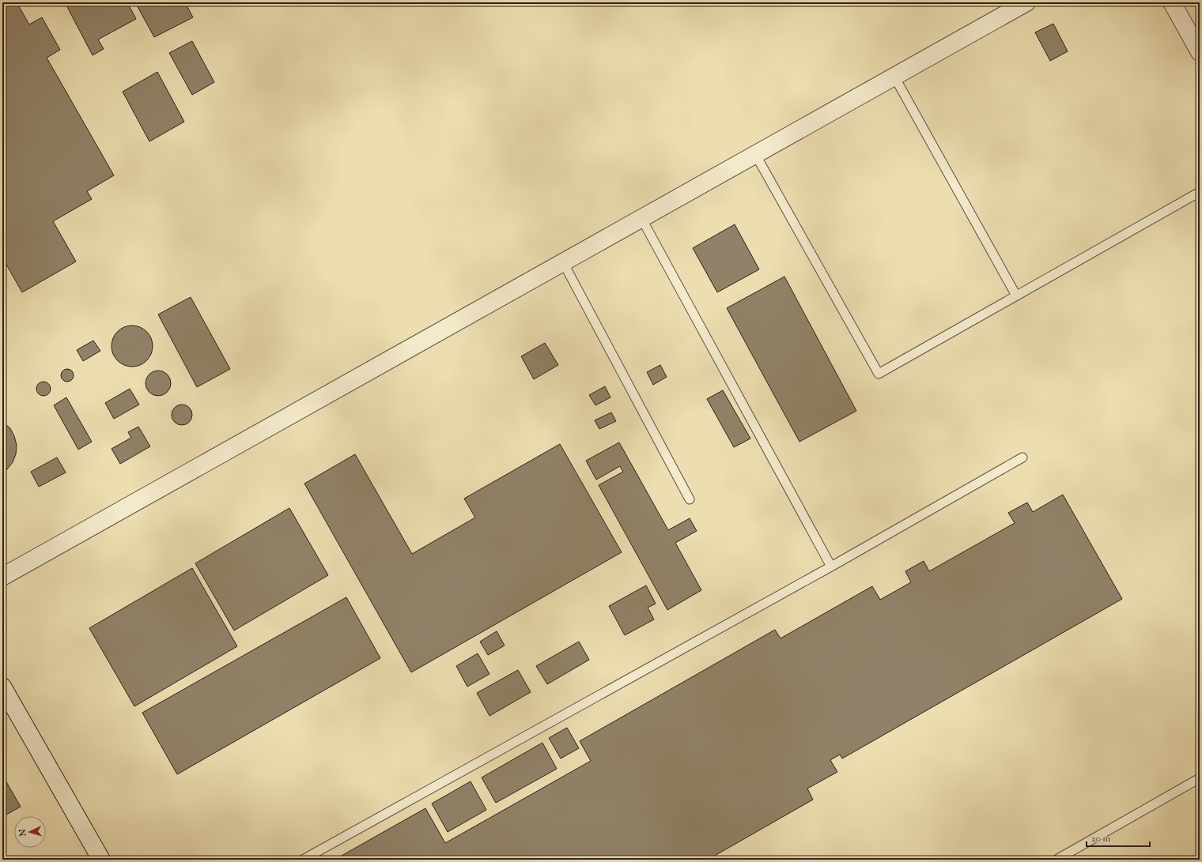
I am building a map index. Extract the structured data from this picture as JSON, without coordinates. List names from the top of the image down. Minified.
{"scale_bar":"20 m","north":"left"}
